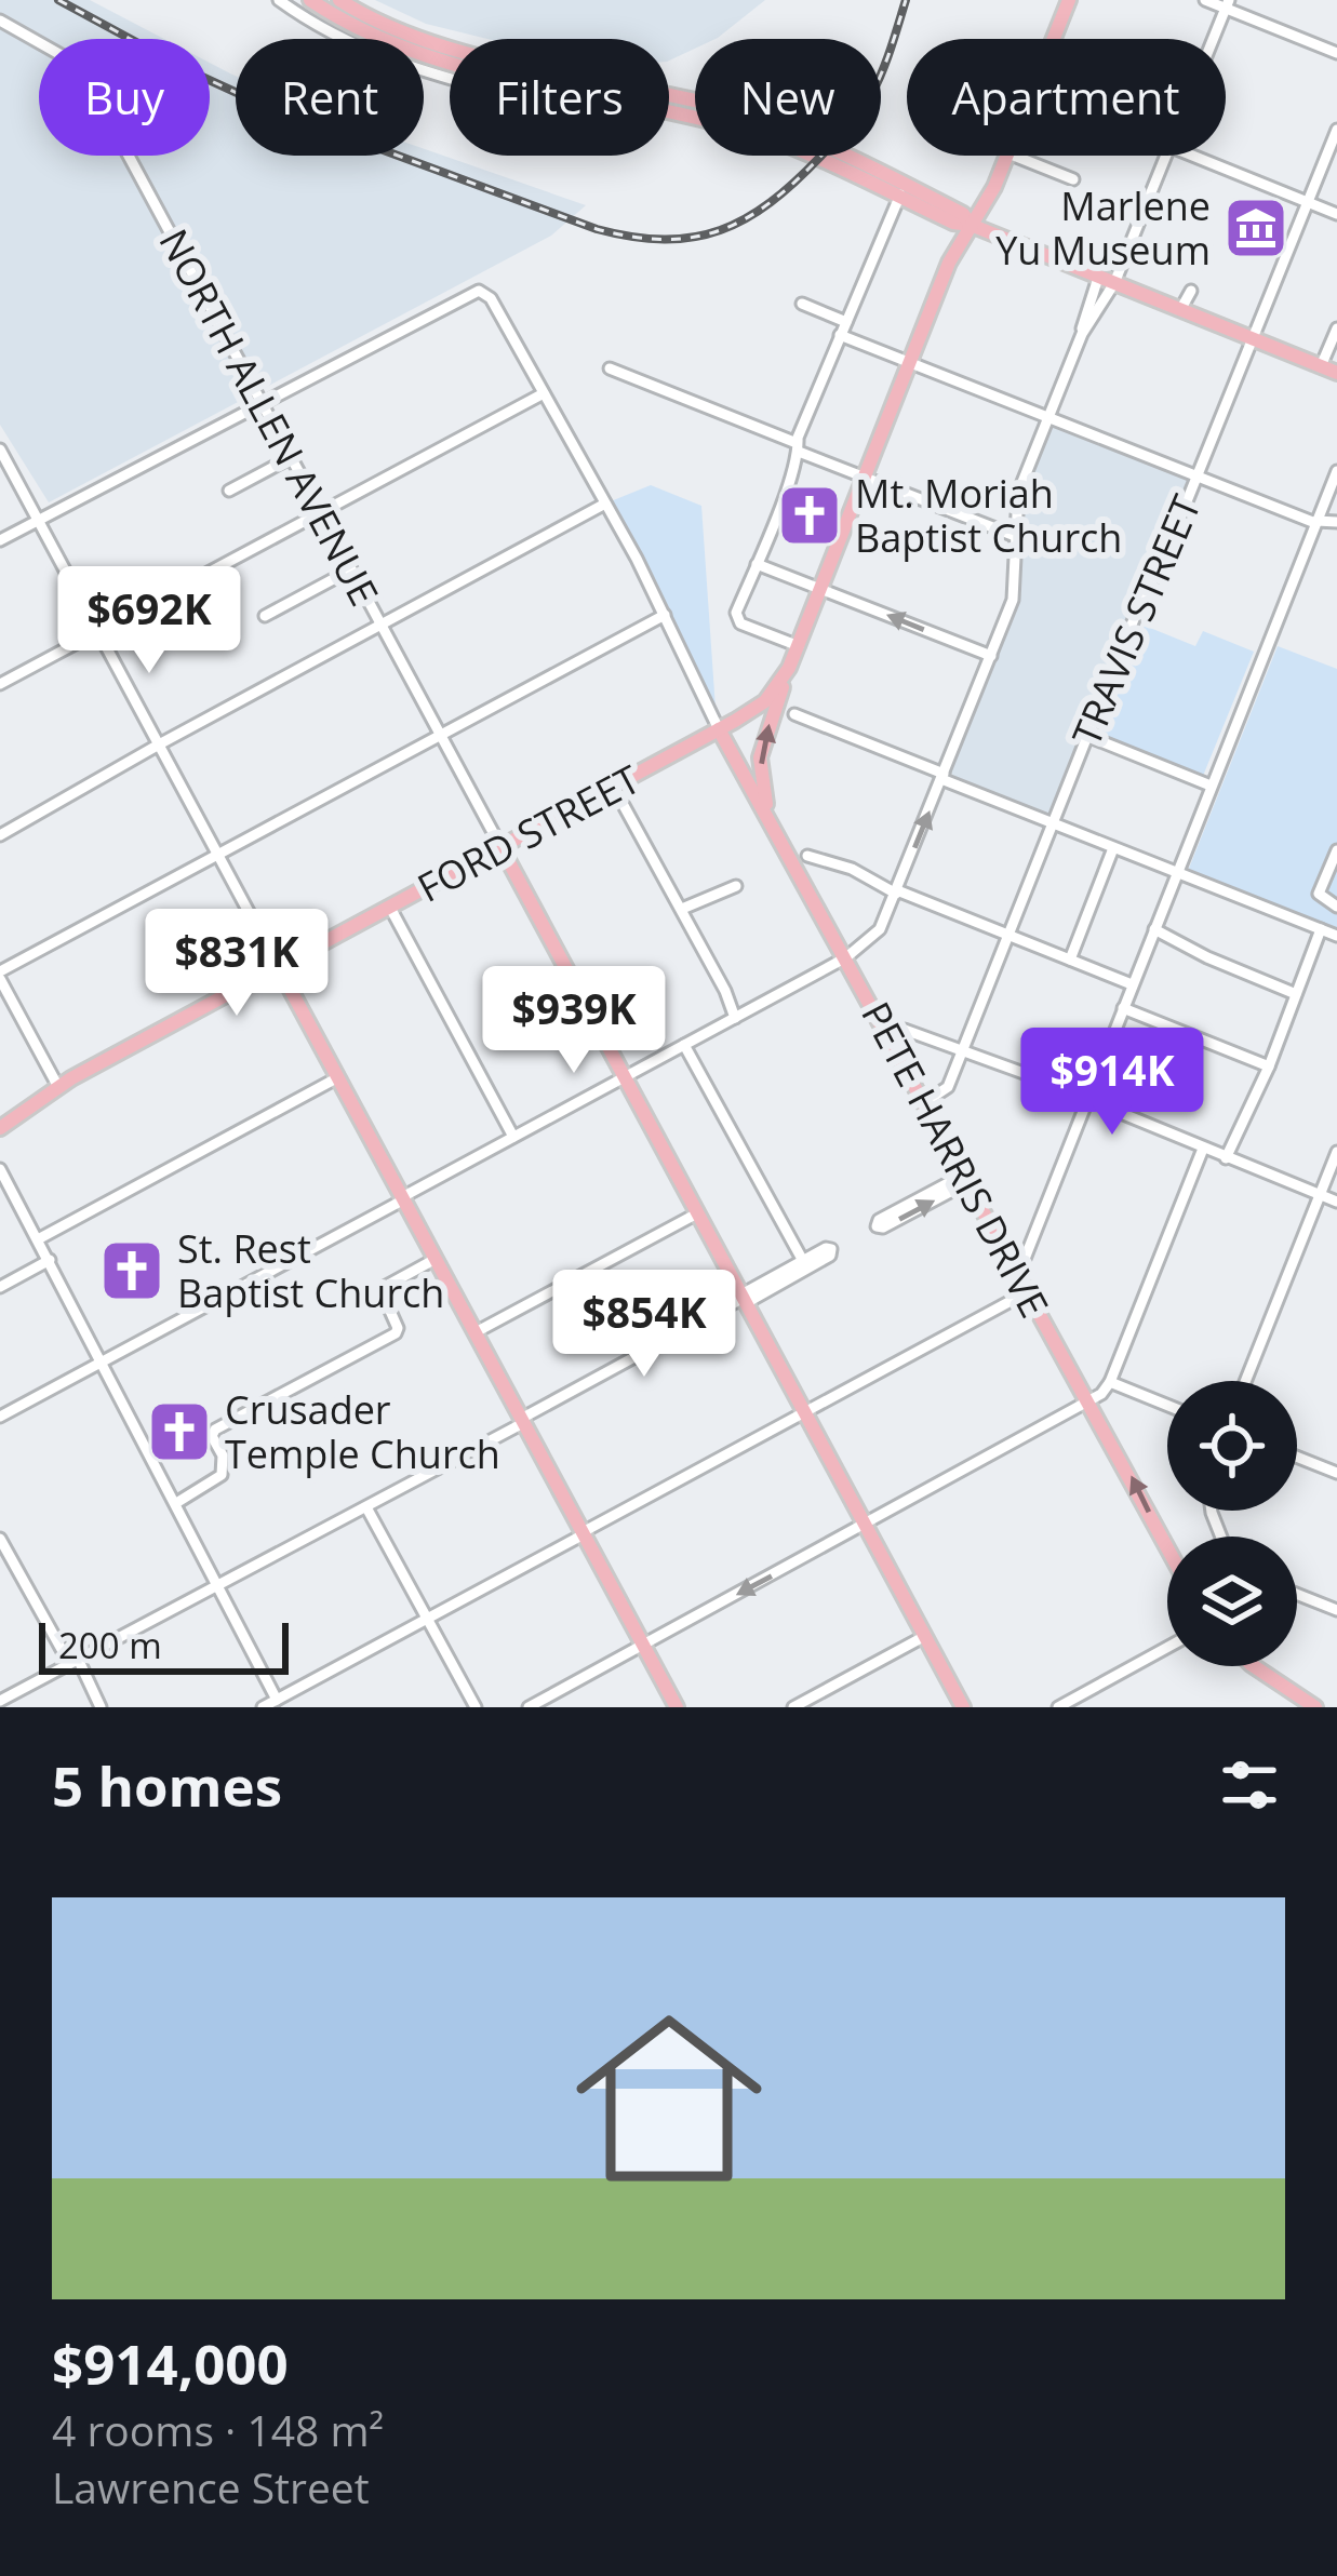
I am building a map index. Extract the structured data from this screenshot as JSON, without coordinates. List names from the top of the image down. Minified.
{"streets":{"main road":["FORD STREET","PETE HARRIS DRIVE"],"street":["NORTH ALLEN AVENUE","TRAVIS STREET"]},"crossings":[["NORTH ALLEN AVENUE","FORD STREET"],["TRAVIS STREET","PETE HARRIS DRIVE"],["FORD STREET","PETE HARRIS DRIVE"]],"places":{"museum":["Marlene Yu Museum"],"church":["Mt. Moriah Baptist Church","St. Rest Baptist Church","Crusader Temple Church"]},"scale_bar":"200 m","page":{"chip":["Buy","Rent","Filters","New","Apartment"],"price":["$692K","$831K","$939K","$914K","$854K"],"scale":"200 m","heading":"5 homes","list":[{"name":"$914,000","note":"4 rooms · 148 m² · Lawrence Street"}]}}
